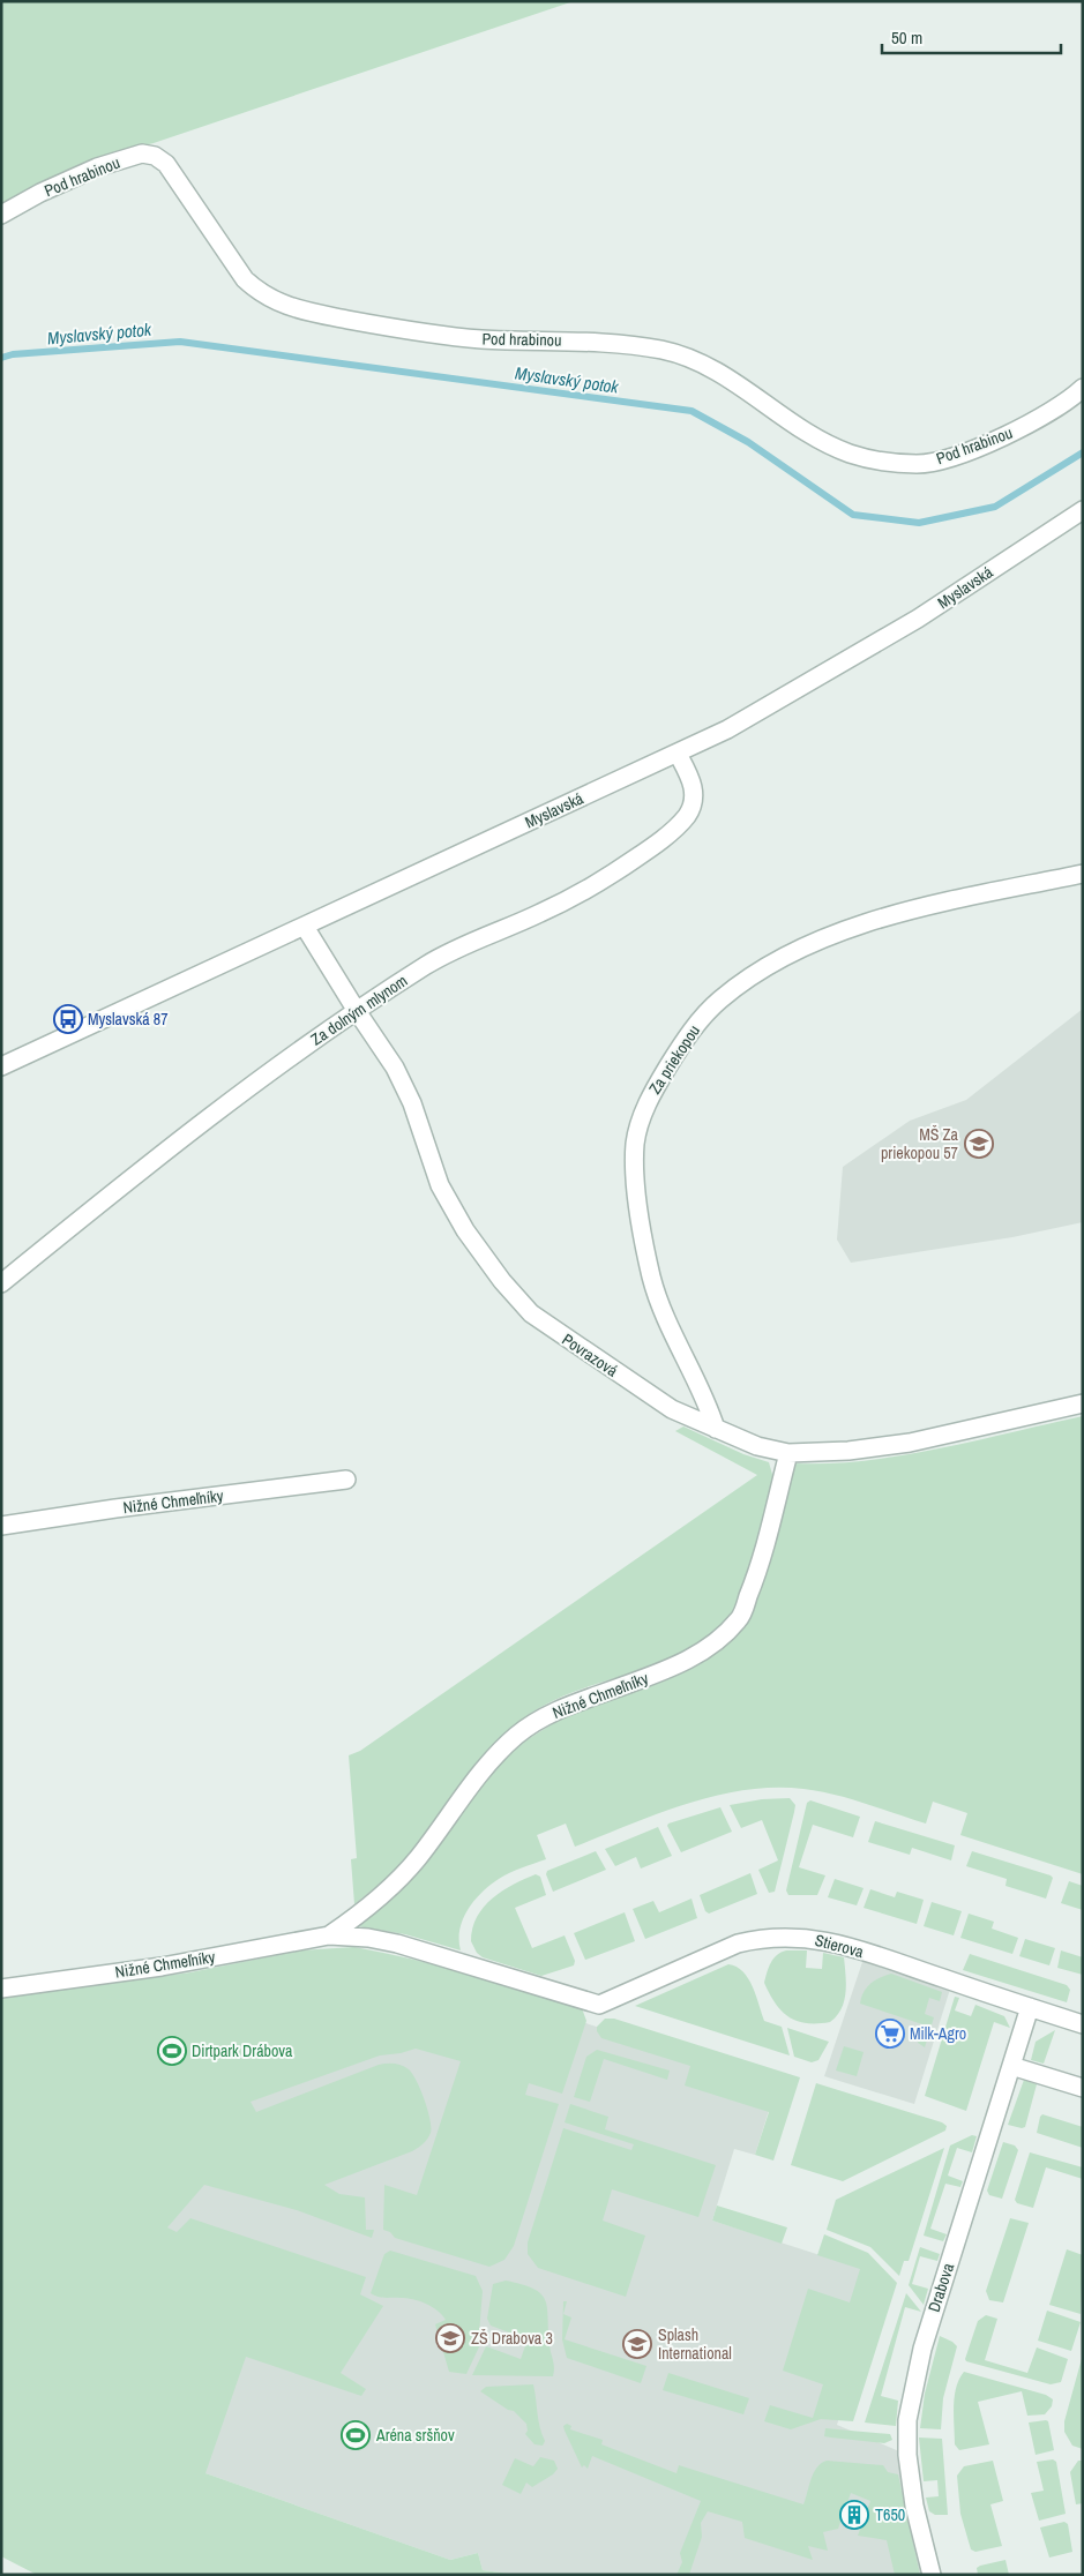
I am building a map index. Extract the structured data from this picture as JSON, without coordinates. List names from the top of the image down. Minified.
{"streets":{"street":["Pod hrabinou","Myslavská","Za dolným mlynom","Za priekopou","Povrazová","Nižné Chmeľníky","Stierova","Drabova"]},"crossings":[["Myslavská","Za dolným mlynom"],["Myslavská","Povrazová"],["Za dolným mlynom","Povrazová"],["Za priekopou","Povrazová"],["Povrazová","Nižné Chmeľníky"],["Nižné Chmeľníky","Stierova"],["Stierova","Drabova"]],"water":["Myslavský potok"],"places":{"bus stop":["Myslavská 87"],"school or university":["MŠ Za priekopou 57","ZŠ Drabova 3","Splash International"],"supermarket":["Milk-Agro"],"sports":["Dirtpark Drábova","Aréna sršňov"],"building":["T650"]},"scale_bar":"50 m"}
